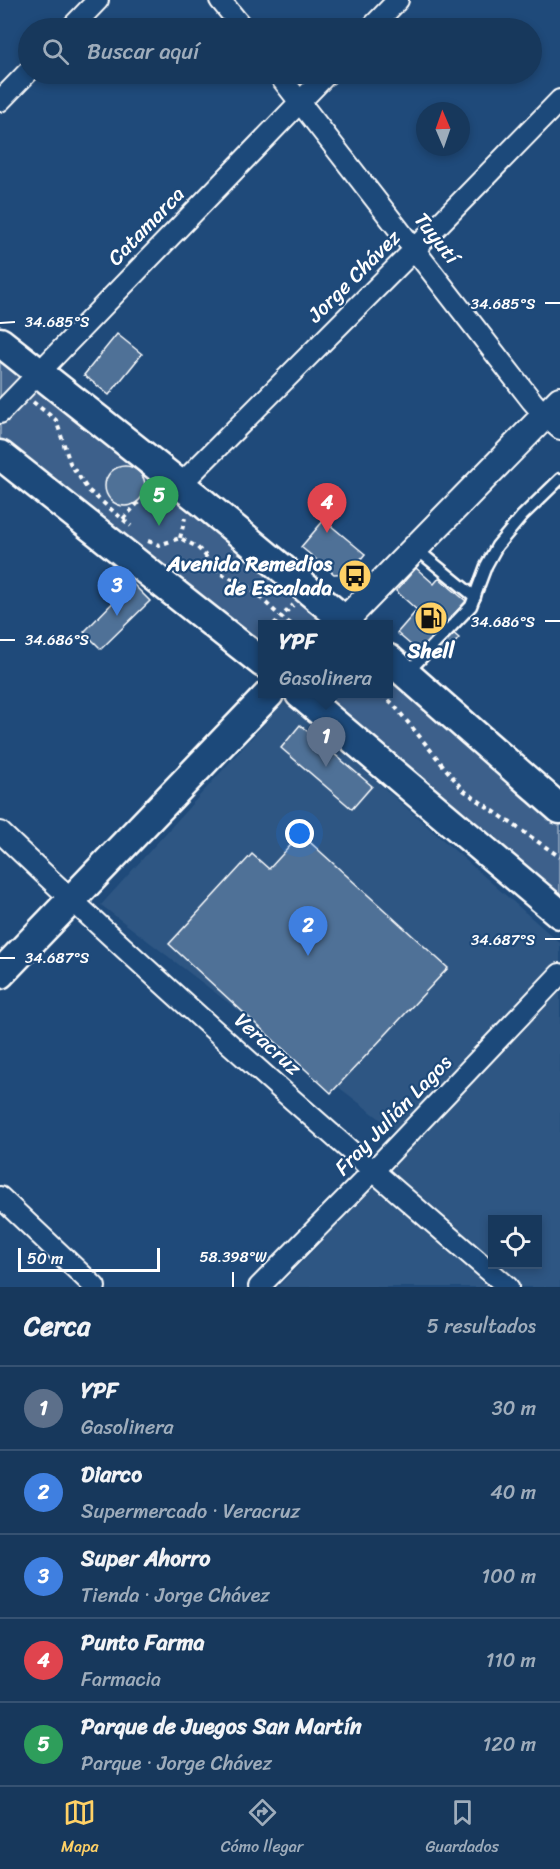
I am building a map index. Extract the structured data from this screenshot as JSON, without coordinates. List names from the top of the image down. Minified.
{"streets":{"street":["Catamarca","Tuyutí","Jorge Chávez","Veracruz","Fray Julián Lagos"]},"crossings":[["Catamarca","Tuyutí"],["Tuyutí","Jorge Chávez"],["Veracruz","Fray Julián Lagos"]],"places":{"bus stop":["Avenida Remedios de Escalada"],"fuel station":["Shell"]},"scale_bar":"50 m","north":"top","page":{"search":"Buscar aquí","pins":["5","4","3","1","2"],"popup":["YPF","Gasolinera"],"scale":"50 m","heading":["Cerca","5 resultados"],"list":[{"mark":"1","name":"YPF","note":"Gasolinera","value":"30 m"},{"mark":"2","name":"Diarco","note":"Supermercado · Veracruz","value":"40 m"},{"mark":"3","name":"Super Ahorro","note":"Tienda · Jorge Chávez","value":"100 m"},{"mark":"4","name":"Punto Farma","note":"Farmacia","value":"110 m"},{"mark":"5","name":"Parque de Juegos San Martín","note":"Parque · Jorge Chávez","value":"120 m"}],"nav":["Mapa","Cómo llegar","Guardados"]},"coordinates":["34.685°S","34.686°S","34.687°S","58.398°W"]}
